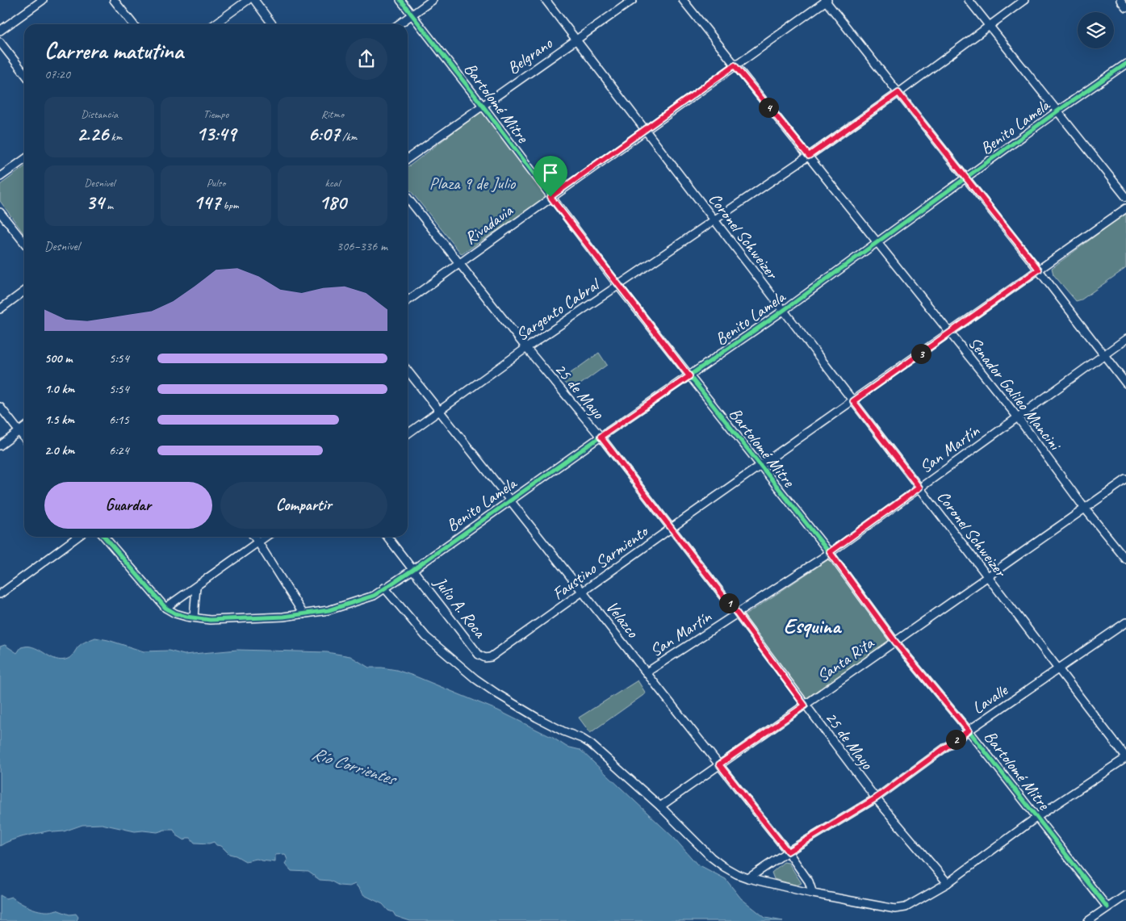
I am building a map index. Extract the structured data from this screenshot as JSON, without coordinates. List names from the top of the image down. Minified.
{"streets":{"street":["Belgrano","Bartolomé Mitre","Benito Lamela","Rivadavia","Coronel Schweizer","Sargento Cabral","25 de Mayo","Senador Galileo Mancini","San Martín","Faustino Sarmiento","Julio A. Roca","Velazco","Santa Rita","Lavalle"]},"crossings":[["Belgrano","Bartolomé Mitre"],["Belgrano","Coronel Schweizer"],["Bartolomé Mitre","Benito Lamela"],["Bartolomé Mitre","Rivadavia"],["Bartolomé Mitre","Sargento Cabral"],["Bartolomé Mitre","San Martín"],["Bartolomé Mitre","Faustino Sarmiento"],["Bartolomé Mitre","Santa Rita"],["Bartolomé Mitre","Lavalle"],["Benito Lamela","Coronel Schweizer"],["Benito Lamela","25 de Mayo"],["Benito Lamela","Senador Galileo Mancini"],["Benito Lamela","Julio A. Roca"],["Benito Lamela","Velazco"],["Rivadavia","Coronel Schweizer"],["Rivadavia","25 de Mayo"],["Rivadavia","Senador Galileo Mancini"],["Coronel Schweizer","Sargento Cabral"],["Coronel Schweizer","San Martín"],["Coronel Schweizer","Faustino Sarmiento"],["Coronel Schweizer","Santa Rita"],["Coronel Schweizer","Lavalle"],["Sargento Cabral","25 de Mayo"],["Sargento Cabral","Senador Galileo Mancini"],["Sargento Cabral","Velazco"],["25 de Mayo","San Martín"],["25 de Mayo","Faustino Sarmiento"],["25 de Mayo","Santa Rita"],["25 de Mayo","Lavalle"],["Senador Galileo Mancini","San Martín"],["Senador Galileo Mancini","Faustino Sarmiento"],["Senador Galileo Mancini","Santa Rita"],["San Martín","Velazco"],["Faustino Sarmiento","Julio A. Roca"],["Faustino Sarmiento","Velazco"],["Velazco","Santa Rita"],["Velazco","Lavalle"]],"districts":["Esquina"],"water":["Río Corrientes"],"parks":["Plaza 9 de Julio"],"page":{"heading":["Carrera matutina","07:20"],"stats":[["Distancia","2.26 km"],["Tiempo","13:49"],["Ritmo","6:07 /km"],["Desnivel","34 m"],["Pulso","147 bpm"],["kcal","180"]],"pins":["4","3","1","2"],"chart":["Desnivel","306–336 m"],"list":[{"name":"500 m","note":"5:54"},{"name":"1.0 km","note":"5:54"},{"name":"1.5 km","note":"6:15"},{"name":"2.0 km","note":"6:24"}],"buttons":["Guardar","Compartir"]}}
